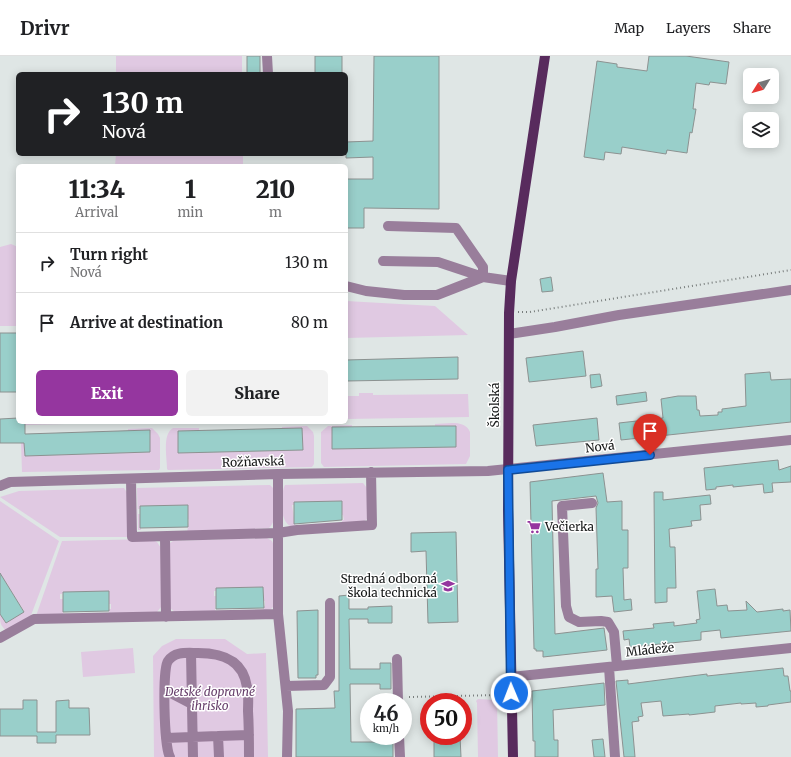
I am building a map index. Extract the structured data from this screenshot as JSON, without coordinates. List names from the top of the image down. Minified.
{"streets":{"main road":["Školská"],"street":["Nová","Rožňavská","Mládeže"]},"crossings":[["Školská","Nová"],["Školská","Rožňavská"],["Školská","Mládeže"],["Nová","Rožňavská"]],"parks":["Detské dopravné ihrisko"],"places":{"supermarket":["Večierka"],"school or university":["Stredná odborná škola technická"]},"north":"bottom left","page":{"header":"Drivr","nav":["Map","Layers","Share"],"turn":["130 m","Nová"],"eta":["11:34","Arrival","1","min","210","m"],"list":[{"name":"Turn right","note":"Nová","value":"130 m"},{"name":"Arrive at destination","value":"80 m"}],"buttons":["Exit","Share"],"speed":"46 km/h","limit":"50"}}
